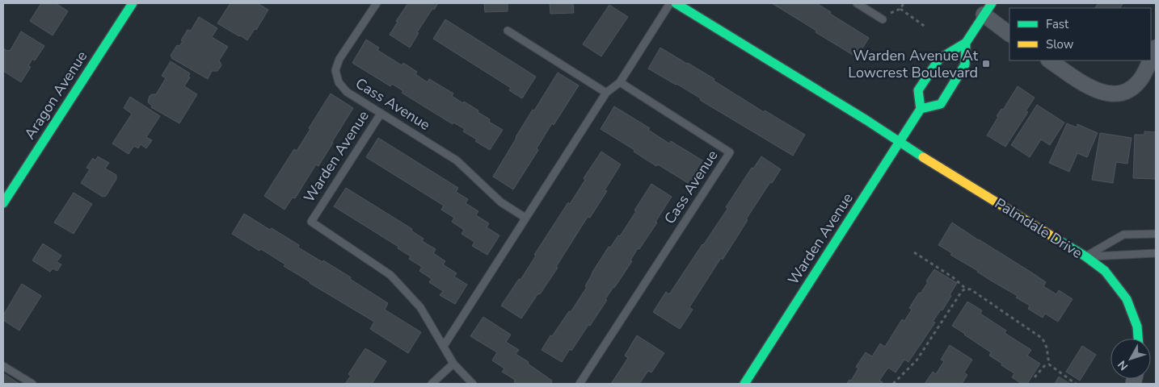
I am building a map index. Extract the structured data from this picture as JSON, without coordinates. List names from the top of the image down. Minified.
{"streets":{"street":["Aragon Avenue","Warden Avenue","Palmdale Drive"],"lane":["Cass Avenue"]},"crossings":[["Cass Avenue","Warden Avenue"],["Warden Avenue","Palmdale Drive"]],"places":{"transit":["Warden Avenue At Lowcrest Boulevard"]},"legend":["Fast","Slow"],"north":"bottom left"}
